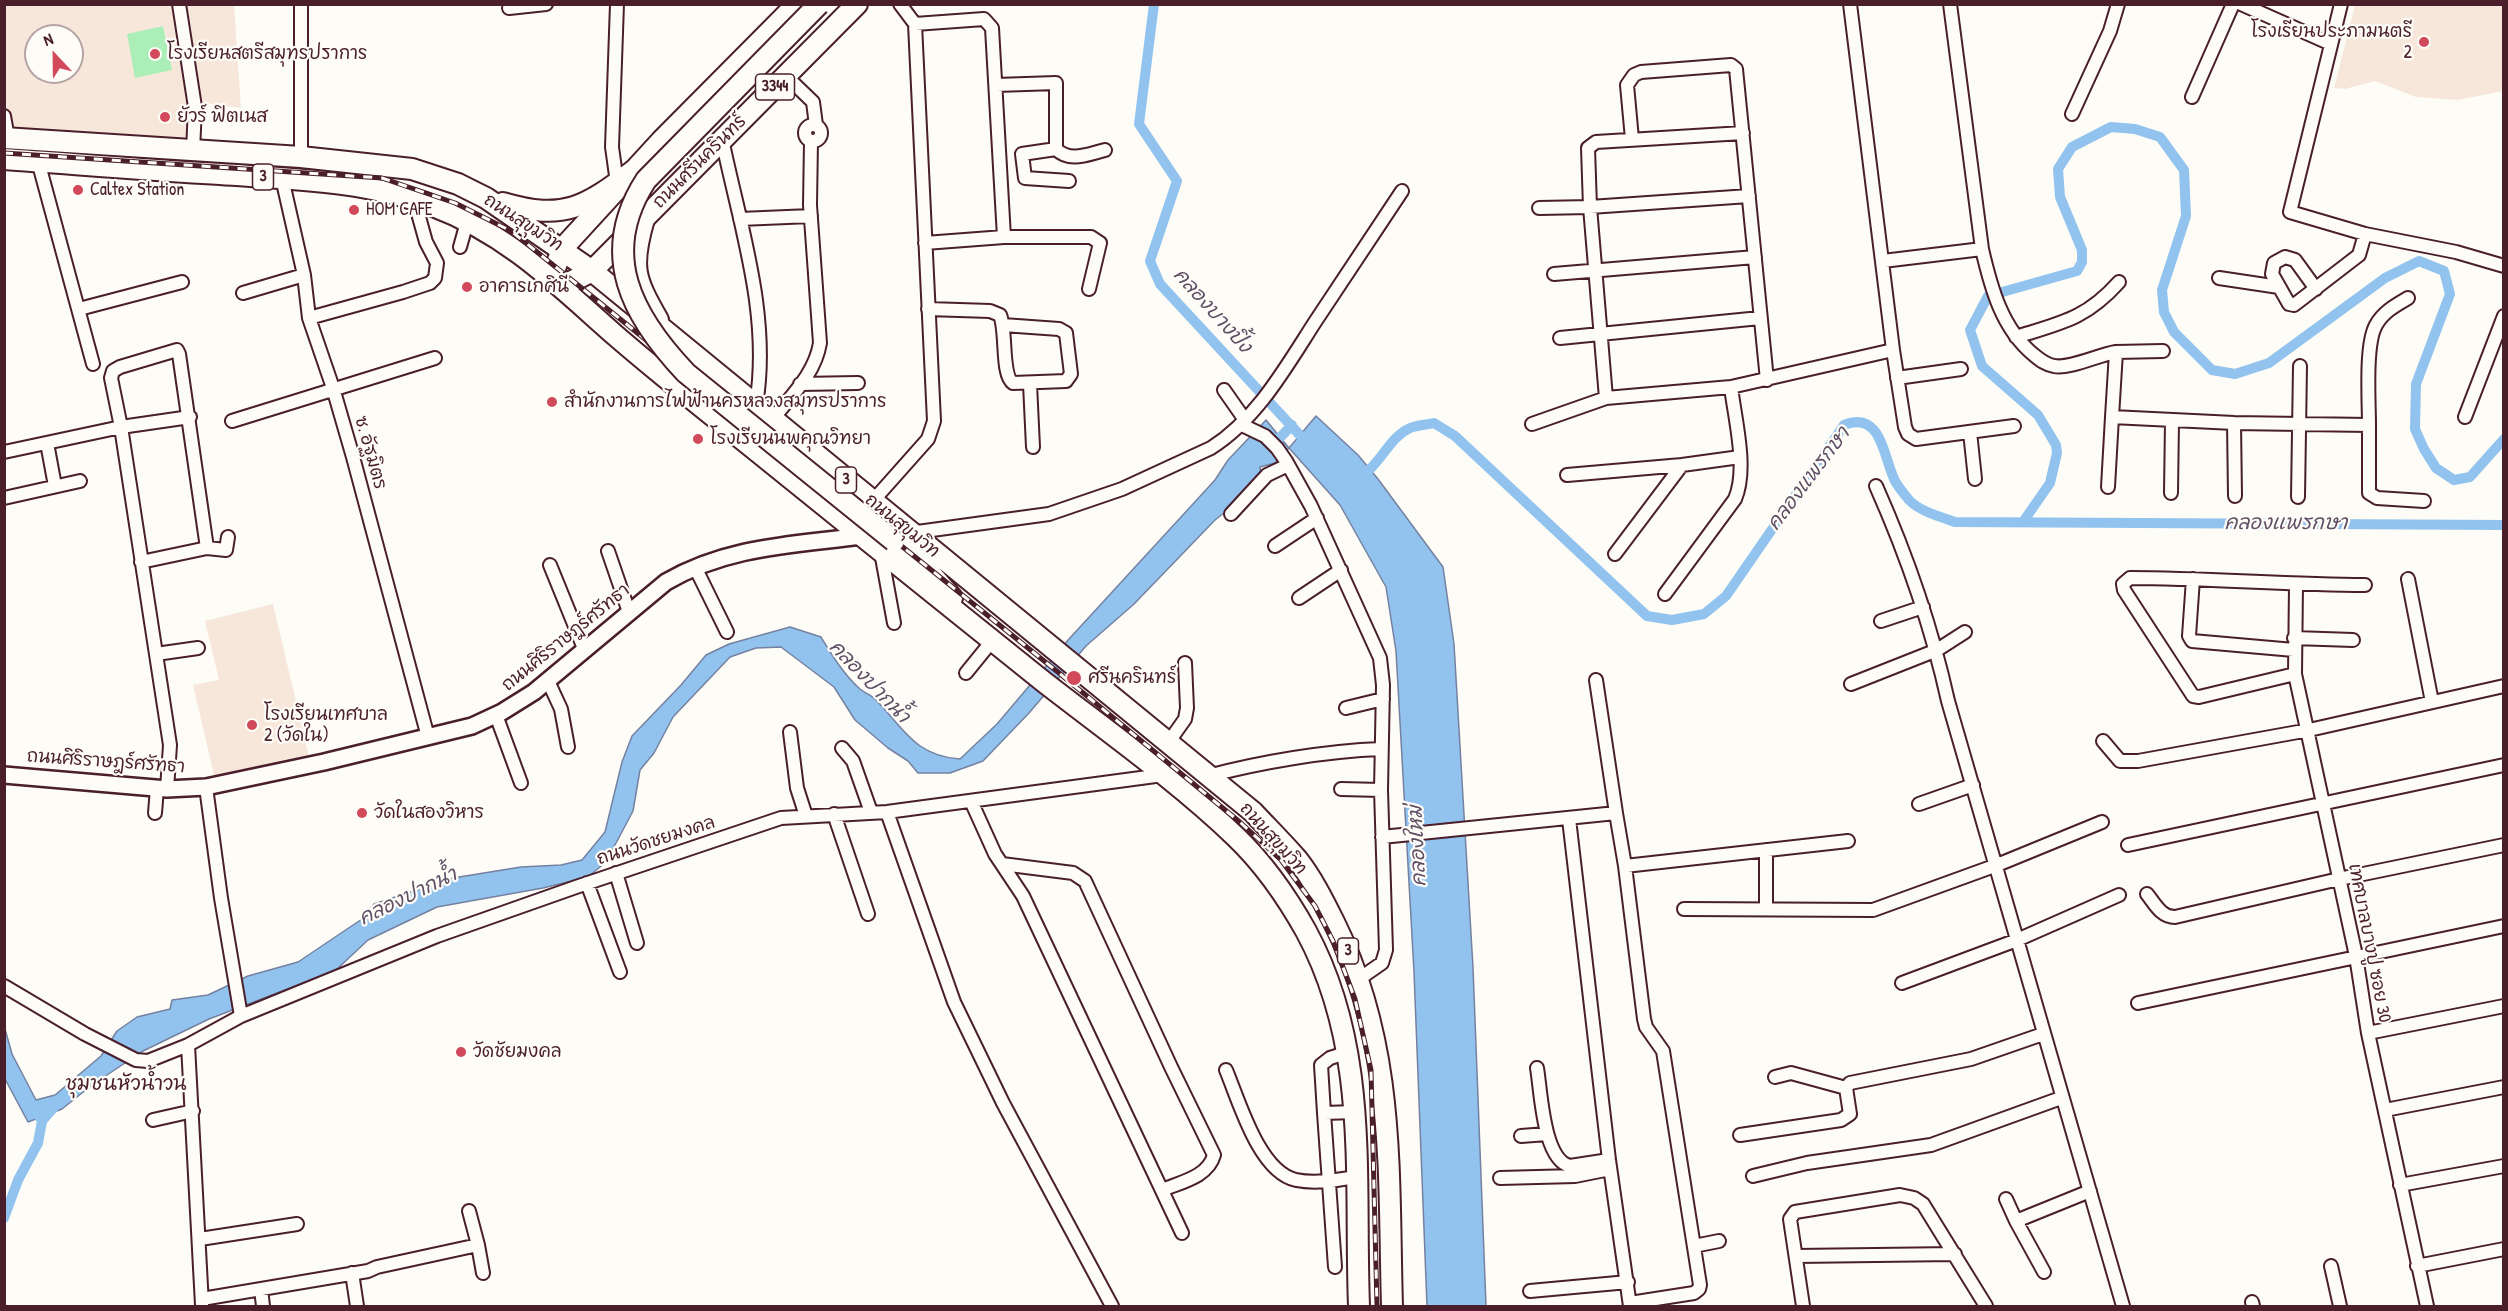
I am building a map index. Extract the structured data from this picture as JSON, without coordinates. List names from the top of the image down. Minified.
{"streets":{"main road":["3344","ถนนศรีนครินทร์","3","ถนนสุขุมวิท"],"street":["ซ. อัฐมิตร","ถนนศิริราษฎร์ศรัทธา","ถนนวัดชยมงคล","เทศบาลบางปู ซอย 30"]},"crossings":[["3344","ถนนศรีนครินทร์"],["3344","ถนนสุขุมวิท"],["ถนนศรีนครินทร์","ถนนสุขุมวิท"],["ถนนสุขุมวิท","ซ. อัฐมิตร"],["ถนนสุขุมวิท","ถนนศิริราษฎร์ศรัทธา"],["ถนนสุขุมวิท","ถนนวัดชยมงคล"],["ซ. อัฐมิตร","ถนนศิริราษฎร์ศรัทธา"]],"districts":["ชุมชนหัวน้ำวน"],"water":["คลองบางปิ้ง","คลองแพรกษา","คลองปากน้ำ","คลองใหม่"],"places":["โรงเรียนประภามนตรี 2","โรงเรียนสตรีสมุทรปราการ","ยัวร์ ฟิตเนส","Caltex Station","HOM CAFE","อาคารเกศินี","สำนักงานการไฟฟ้านครหลวงสมุทรปราการ","โรงเรียนนพคุณวิทยา","ศรีนครินทร์","โรงเรียนเทศบาล 2 (วัดใน)","วัดในสองวิหาร","วัดชัยมงคล"],"north":"top"}
